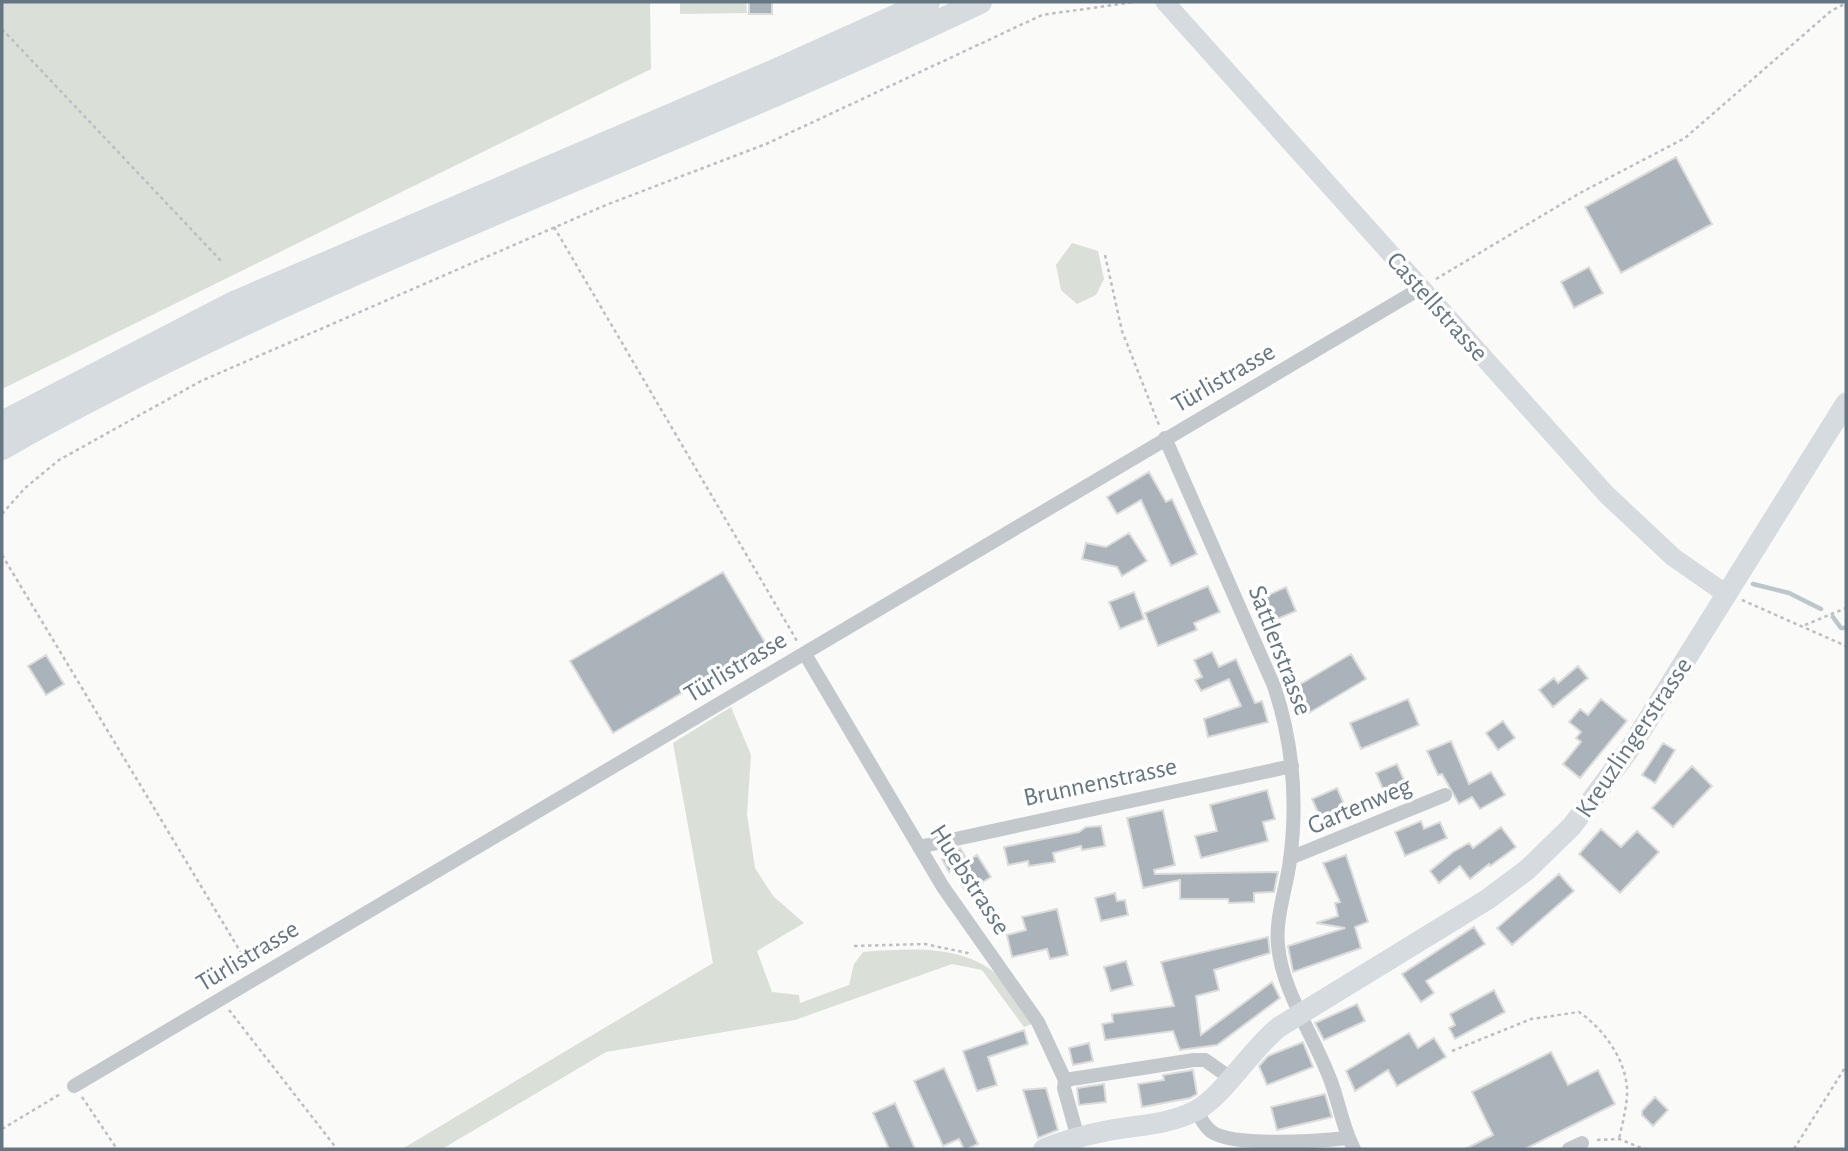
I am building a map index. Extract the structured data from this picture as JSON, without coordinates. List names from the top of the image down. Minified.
{"streets":{"main road":["Kreuzlingerstrasse"],"street":["Castellstrasse","Türlistrasse","Sattlerstrasse","Brunnenstrasse","Gartenweg","Huebstrasse"]},"crossings":[["Castellstrasse","Türlistrasse"],["Castellstrasse","Kreuzlingerstrasse"],["Türlistrasse","Sattlerstrasse"],["Türlistrasse","Huebstrasse"],["Sattlerstrasse","Kreuzlingerstrasse"],["Sattlerstrasse","Brunnenstrasse"],["Sattlerstrasse","Gartenweg"],["Brunnenstrasse","Huebstrasse"]]}
